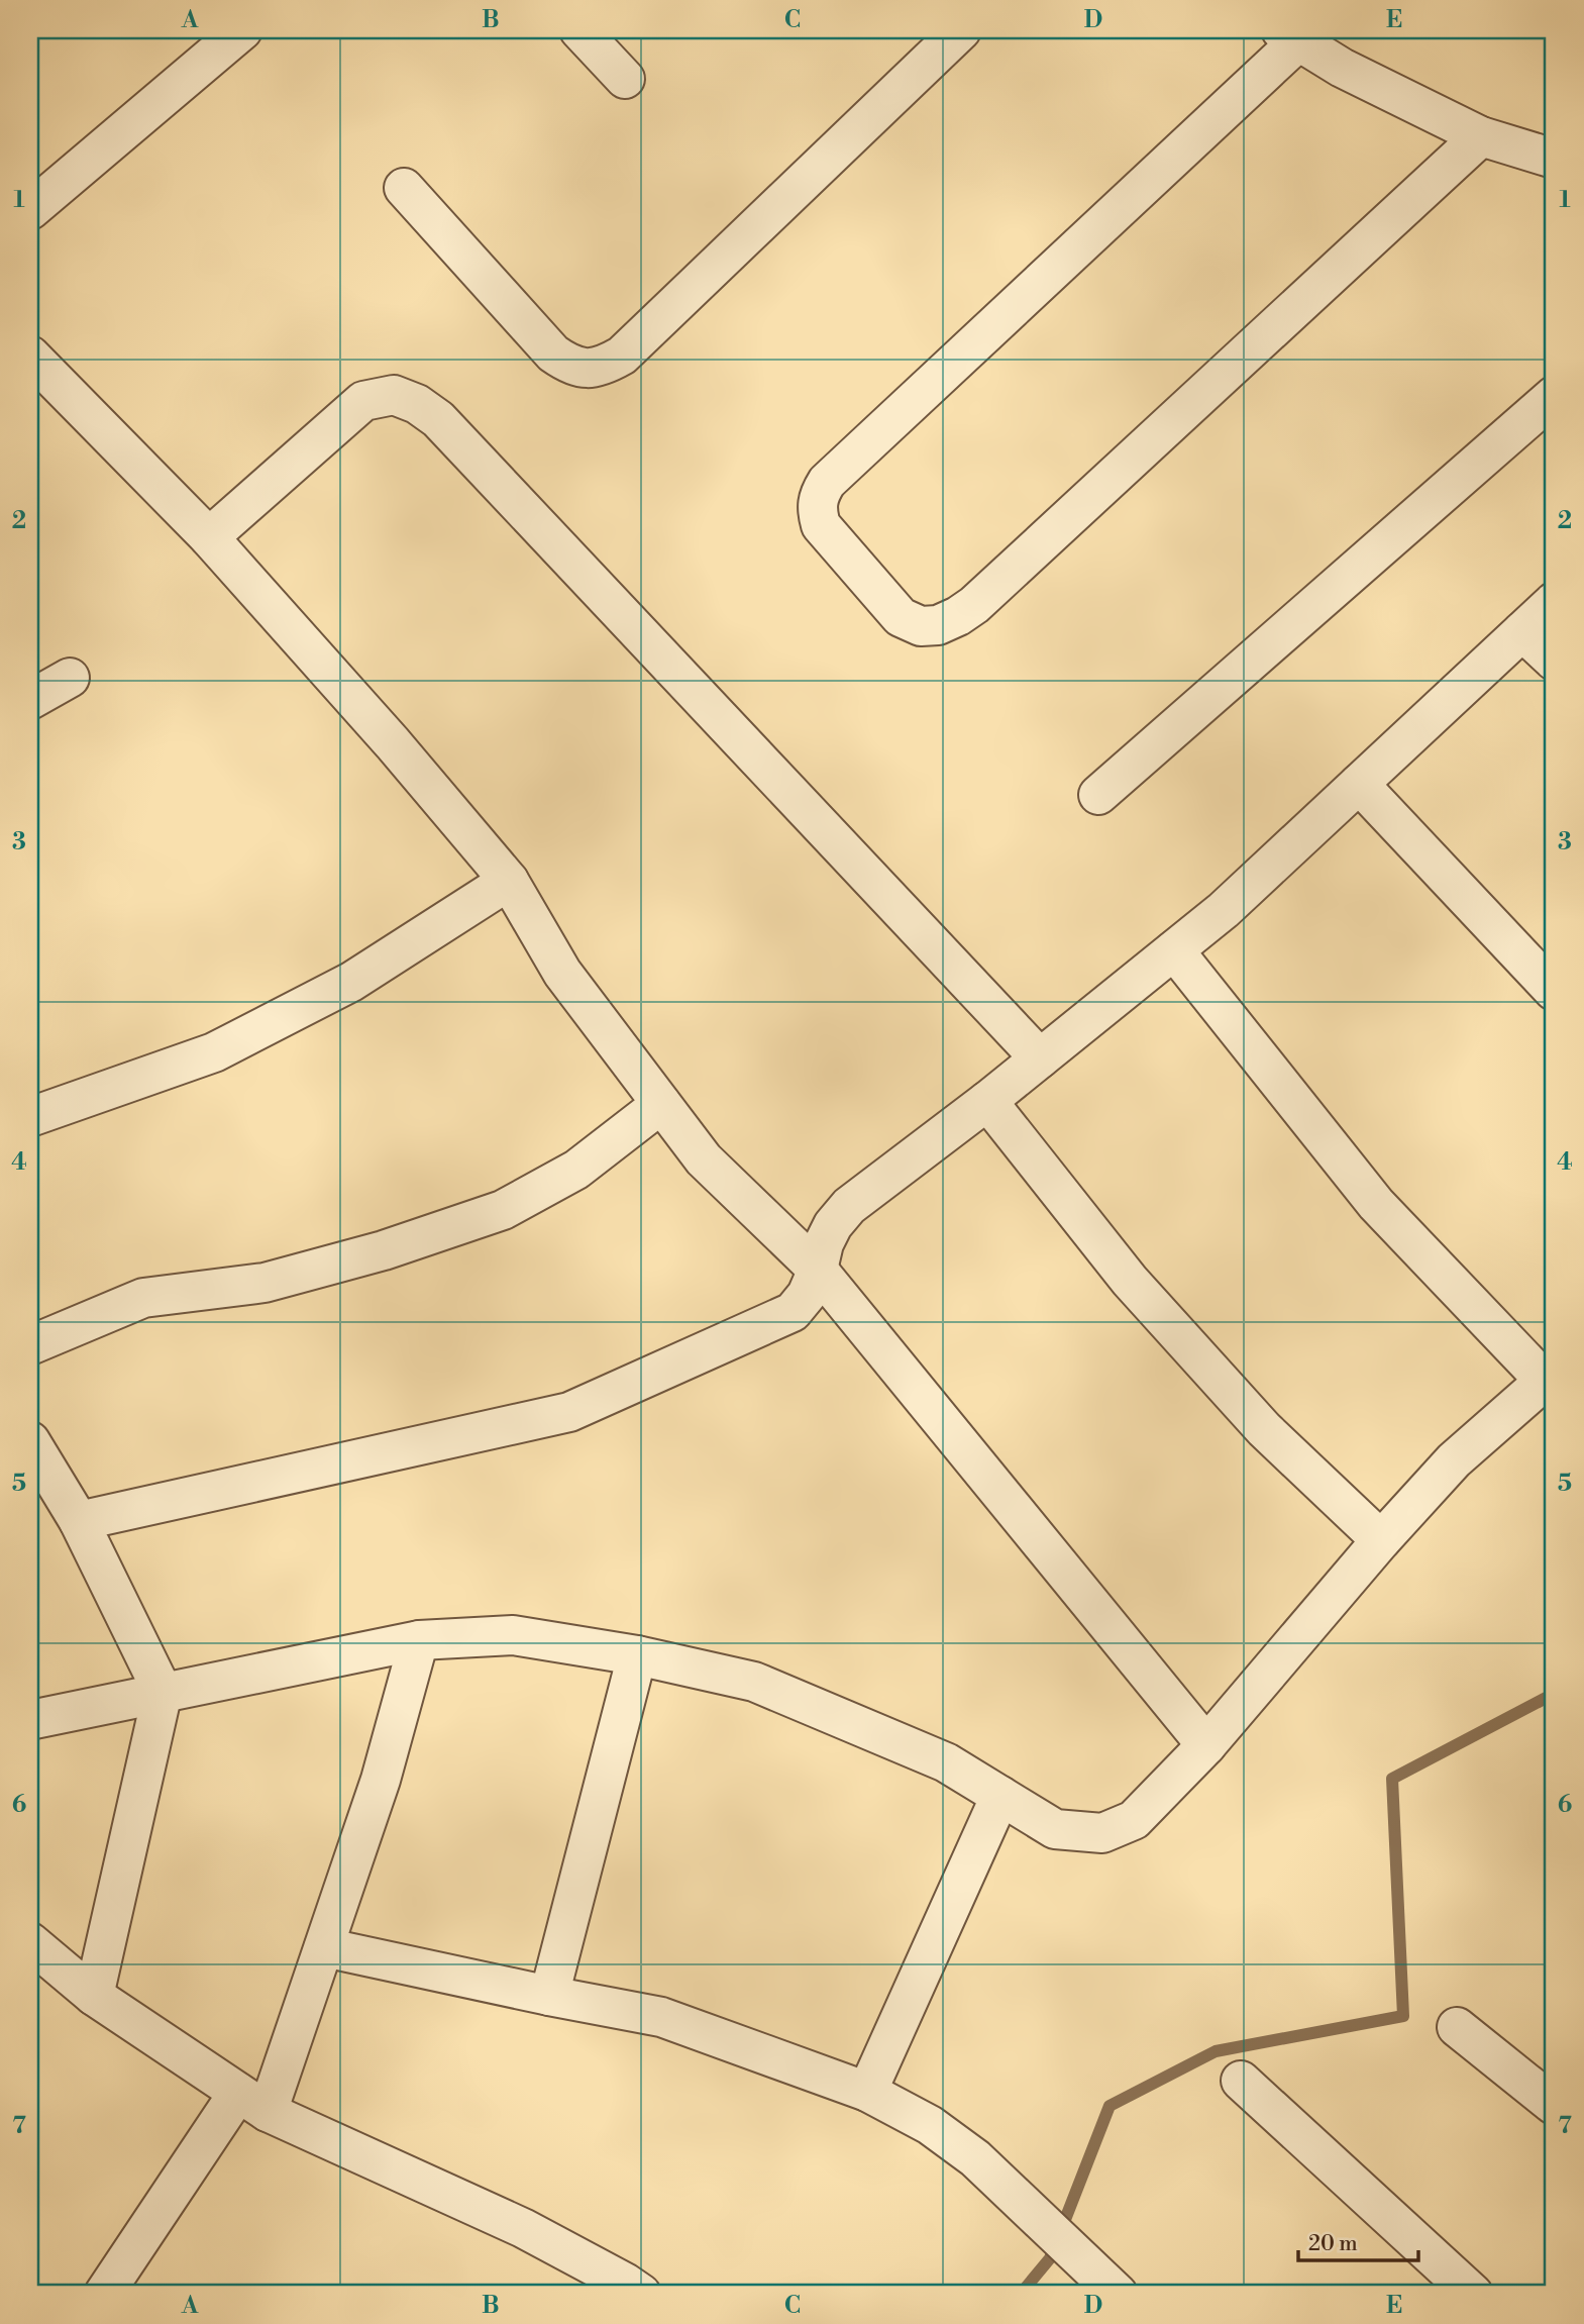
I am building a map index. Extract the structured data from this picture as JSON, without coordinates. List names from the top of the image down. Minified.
{"scale_bar":"20 m","grid":{"columns":["A","B","C","D","E"],"rows":["1","2","3","4","5","6","7"]}}
